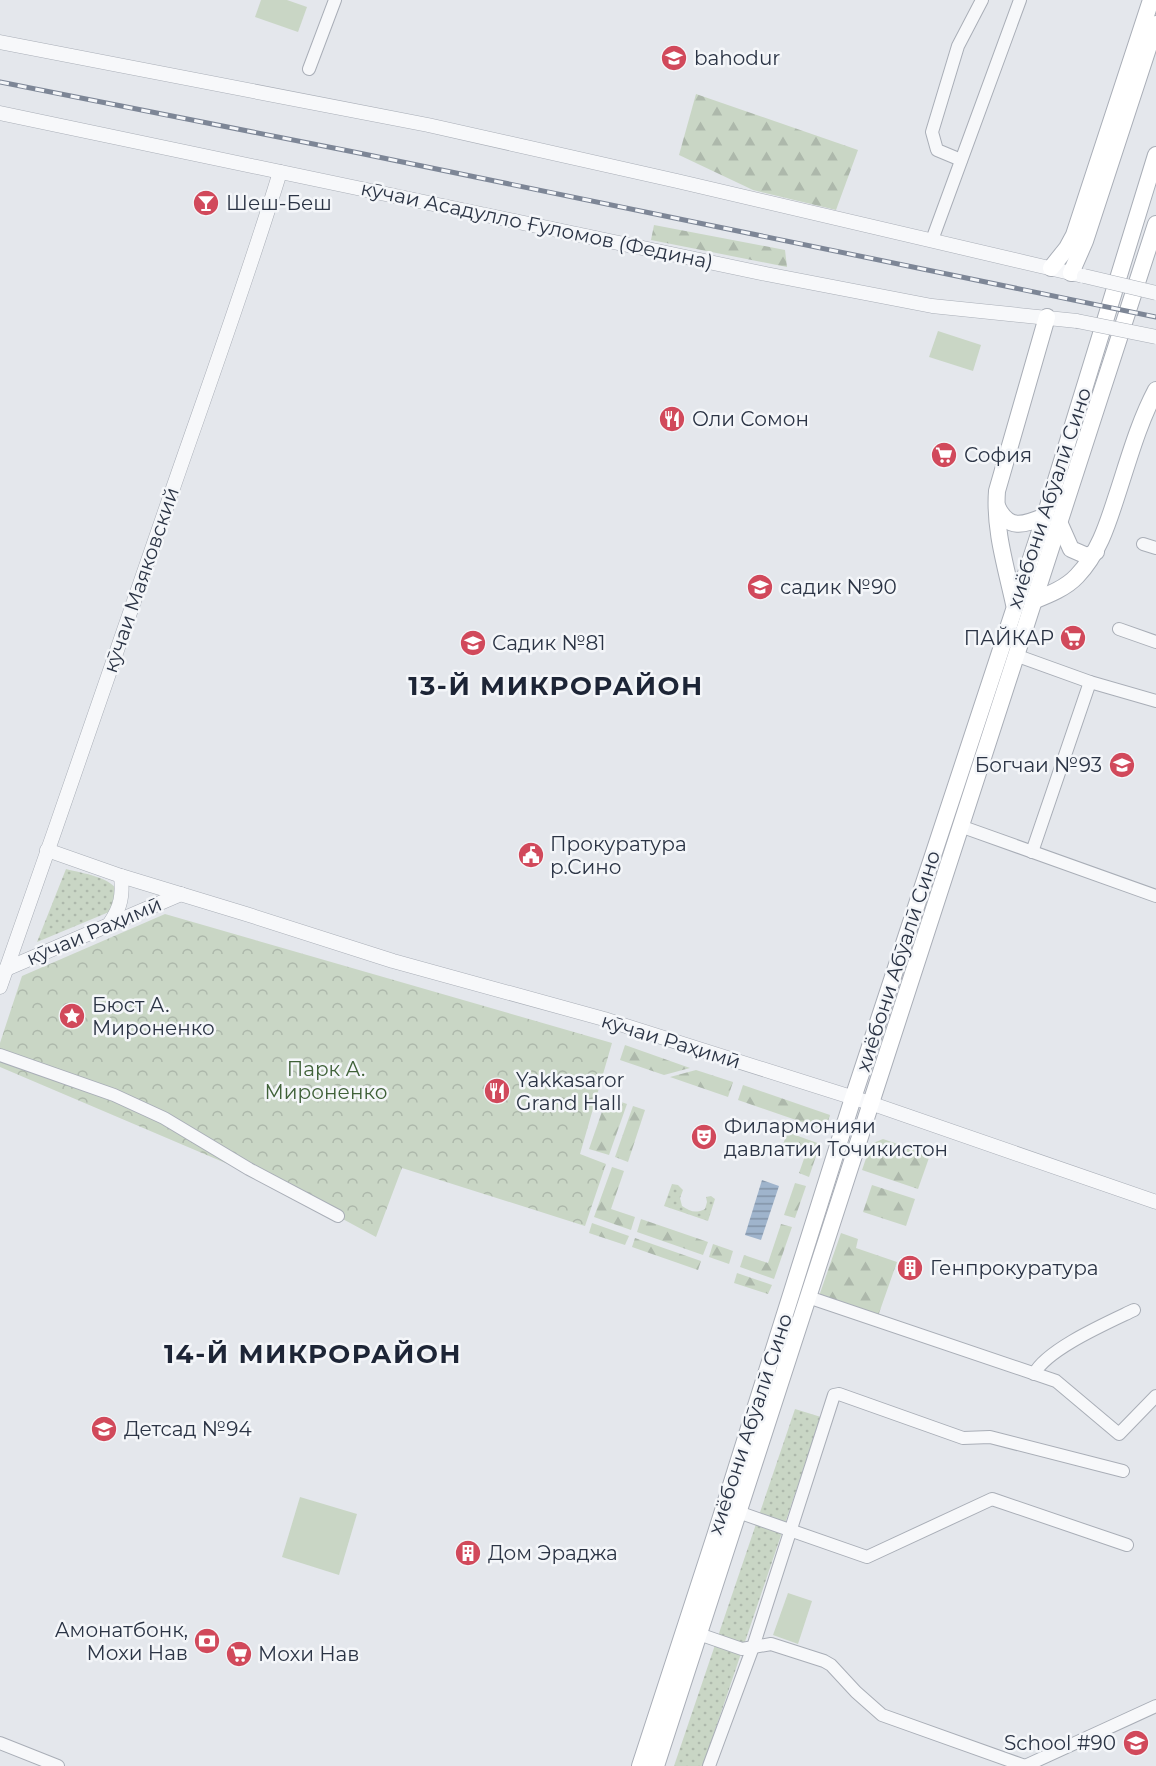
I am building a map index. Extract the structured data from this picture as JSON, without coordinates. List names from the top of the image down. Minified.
{"streets":{"main road":["хиёбони Абӯалӣ Сино"],"street":["кӯчаи Асадулло Ғуломов (Федина)","кӯчаи Маяковский","кӯчаи Раҳимӣ"]},"crossings":[["кӯчаи Асадулло Ғуломов (Федина)","кӯчаи Маяковский"],["хиёбони Абӯалӣ Сино","кӯчаи Раҳимӣ"],["кӯчаи Маяковский","кӯчаи Раҳимӣ"]],"districts":["13-Й МИКРОРАЙОН","14-Й МИКРОРАЙОН"],"parks":["Парк А. Мироненко"],"places":{"school or university":["bahodur","садик №90","Садик №81","Богчаи №93","Детсад №94","School #90"],"bar":["Шеш-Беш"],"restaurant":["Оли Сомон","Yakkasaror Grand Hall"],"supermarket":["София","ПАЙКАР","Мохи Нав"],"public building":["Прокуратура р.Сино"],"place":["Бюст А. Мироненко"],"theatre":["Филармонияи давлатии Точикистон"],"building":["Генпрокуратура","Дом Эраджа"],"bank":["Амонатбонк, Мохи Нав"]}}
